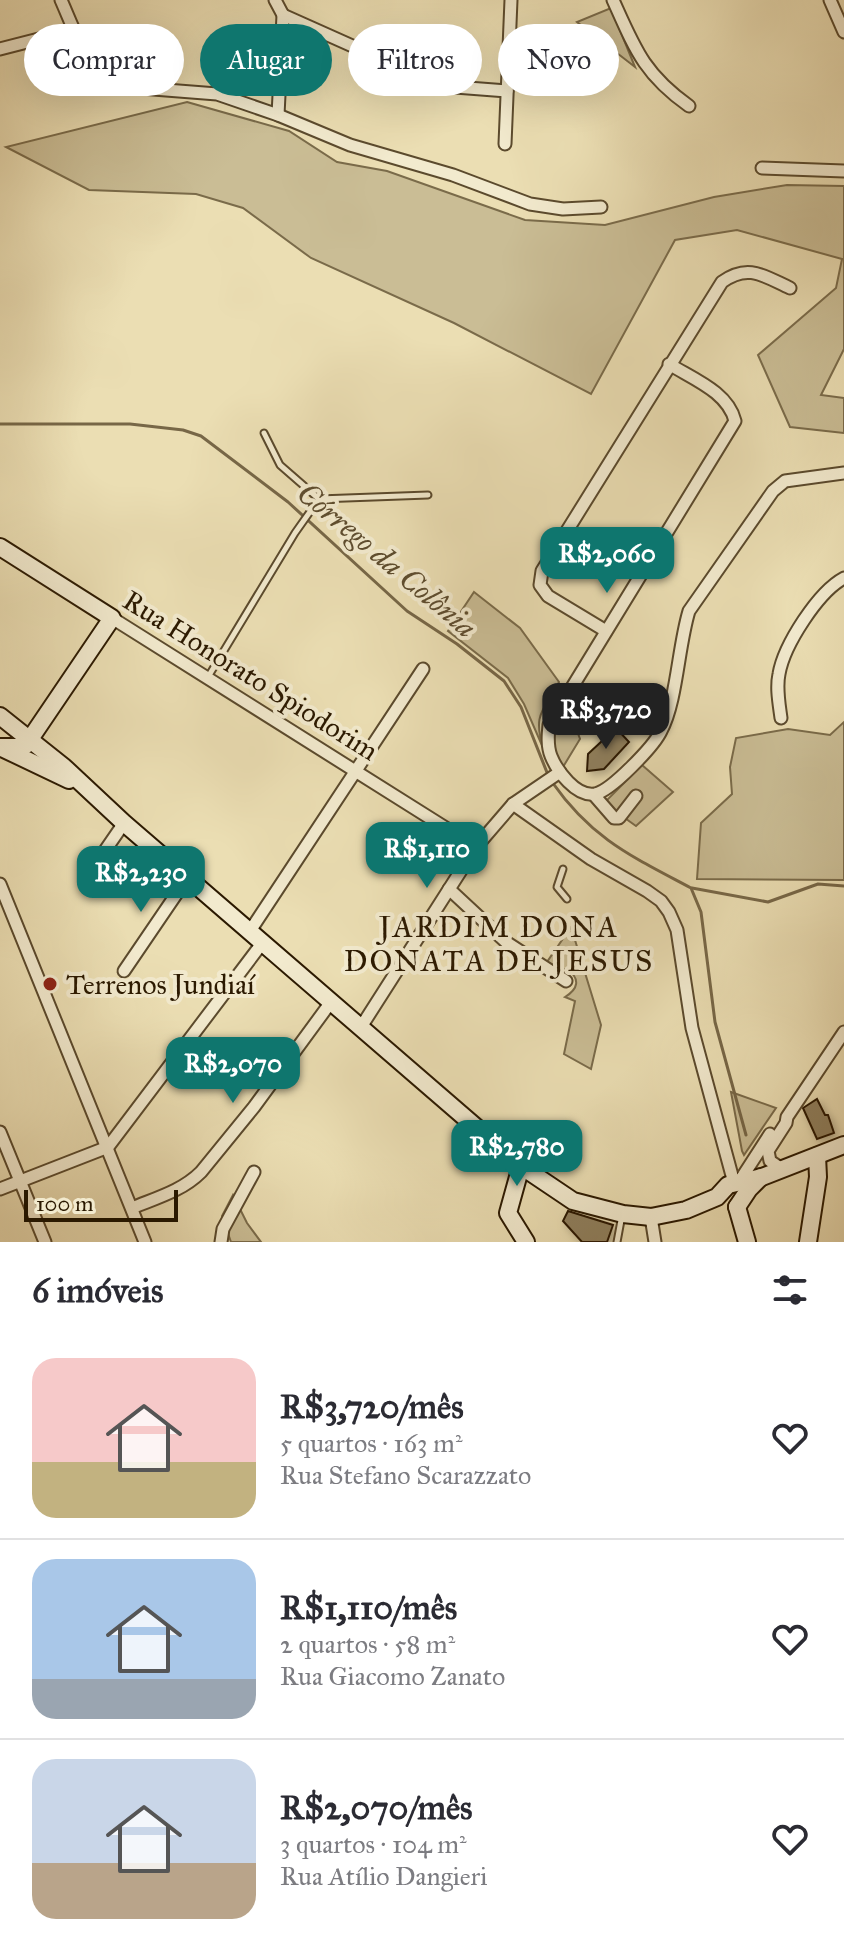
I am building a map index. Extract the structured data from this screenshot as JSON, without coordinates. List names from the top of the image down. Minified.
{"streets":{"main road":["Rua Honorato Spiodorim"]},"districts":["JARDIM DONA DONATA DE JESUS"],"water":["Córrego da Colônia"],"places":["Terrenos Jundiaí"],"scale_bar":"100 m","page":{"chip":["Comprar","Alugar","Filtros","Novo"],"price":["R$2,060","R$3,720","R$1,110","R$2,230","R$2,070","R$2,780"],"scale":"100 m","heading":"6 imóveis","list":[{"name":"R$3,720/mês","note":"5 quartos · 163 m² · Rua Stefano Scarazzato"},{"name":"R$1,110/mês","note":"2 quartos · 58 m² · Rua Giacomo Zanato"},{"name":"R$2,070/mês","note":"3 quartos · 104 m² · Rua Atílio Dangieri"}]}}
